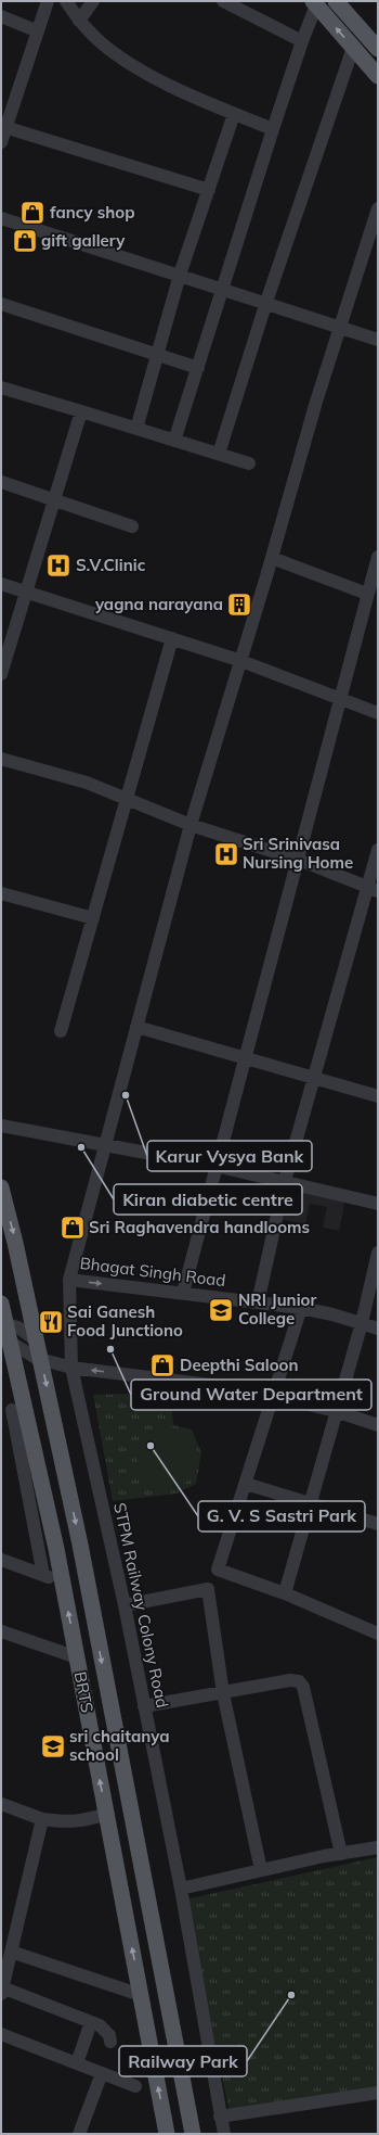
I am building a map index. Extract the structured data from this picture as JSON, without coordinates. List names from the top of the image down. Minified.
{"streets":{"main road":["BRTS"],"street":["Bhagat Singh Road","STPM Railway Colony Road"]},"crossings":[["Bhagat Singh Road","STPM Railway Colony Road"]],"places":{"shop":["fancy shop","gift gallery","Sri Raghavendra handlooms","Deepthi Saloon"],"hospital":["S.V.Clinic","Sri Srinivasa Nursing Home"],"building":["yagna narayana"],"other":["Karur Vysya Bank","Kiran diabetic centre","Ground Water Department","G. V. S Sastri Park","Railway Park"],"school or university":["NRI Junior College","sri chaitanya school"],"restaurant":["Sai Ganesh Food Junctiono"]}}
